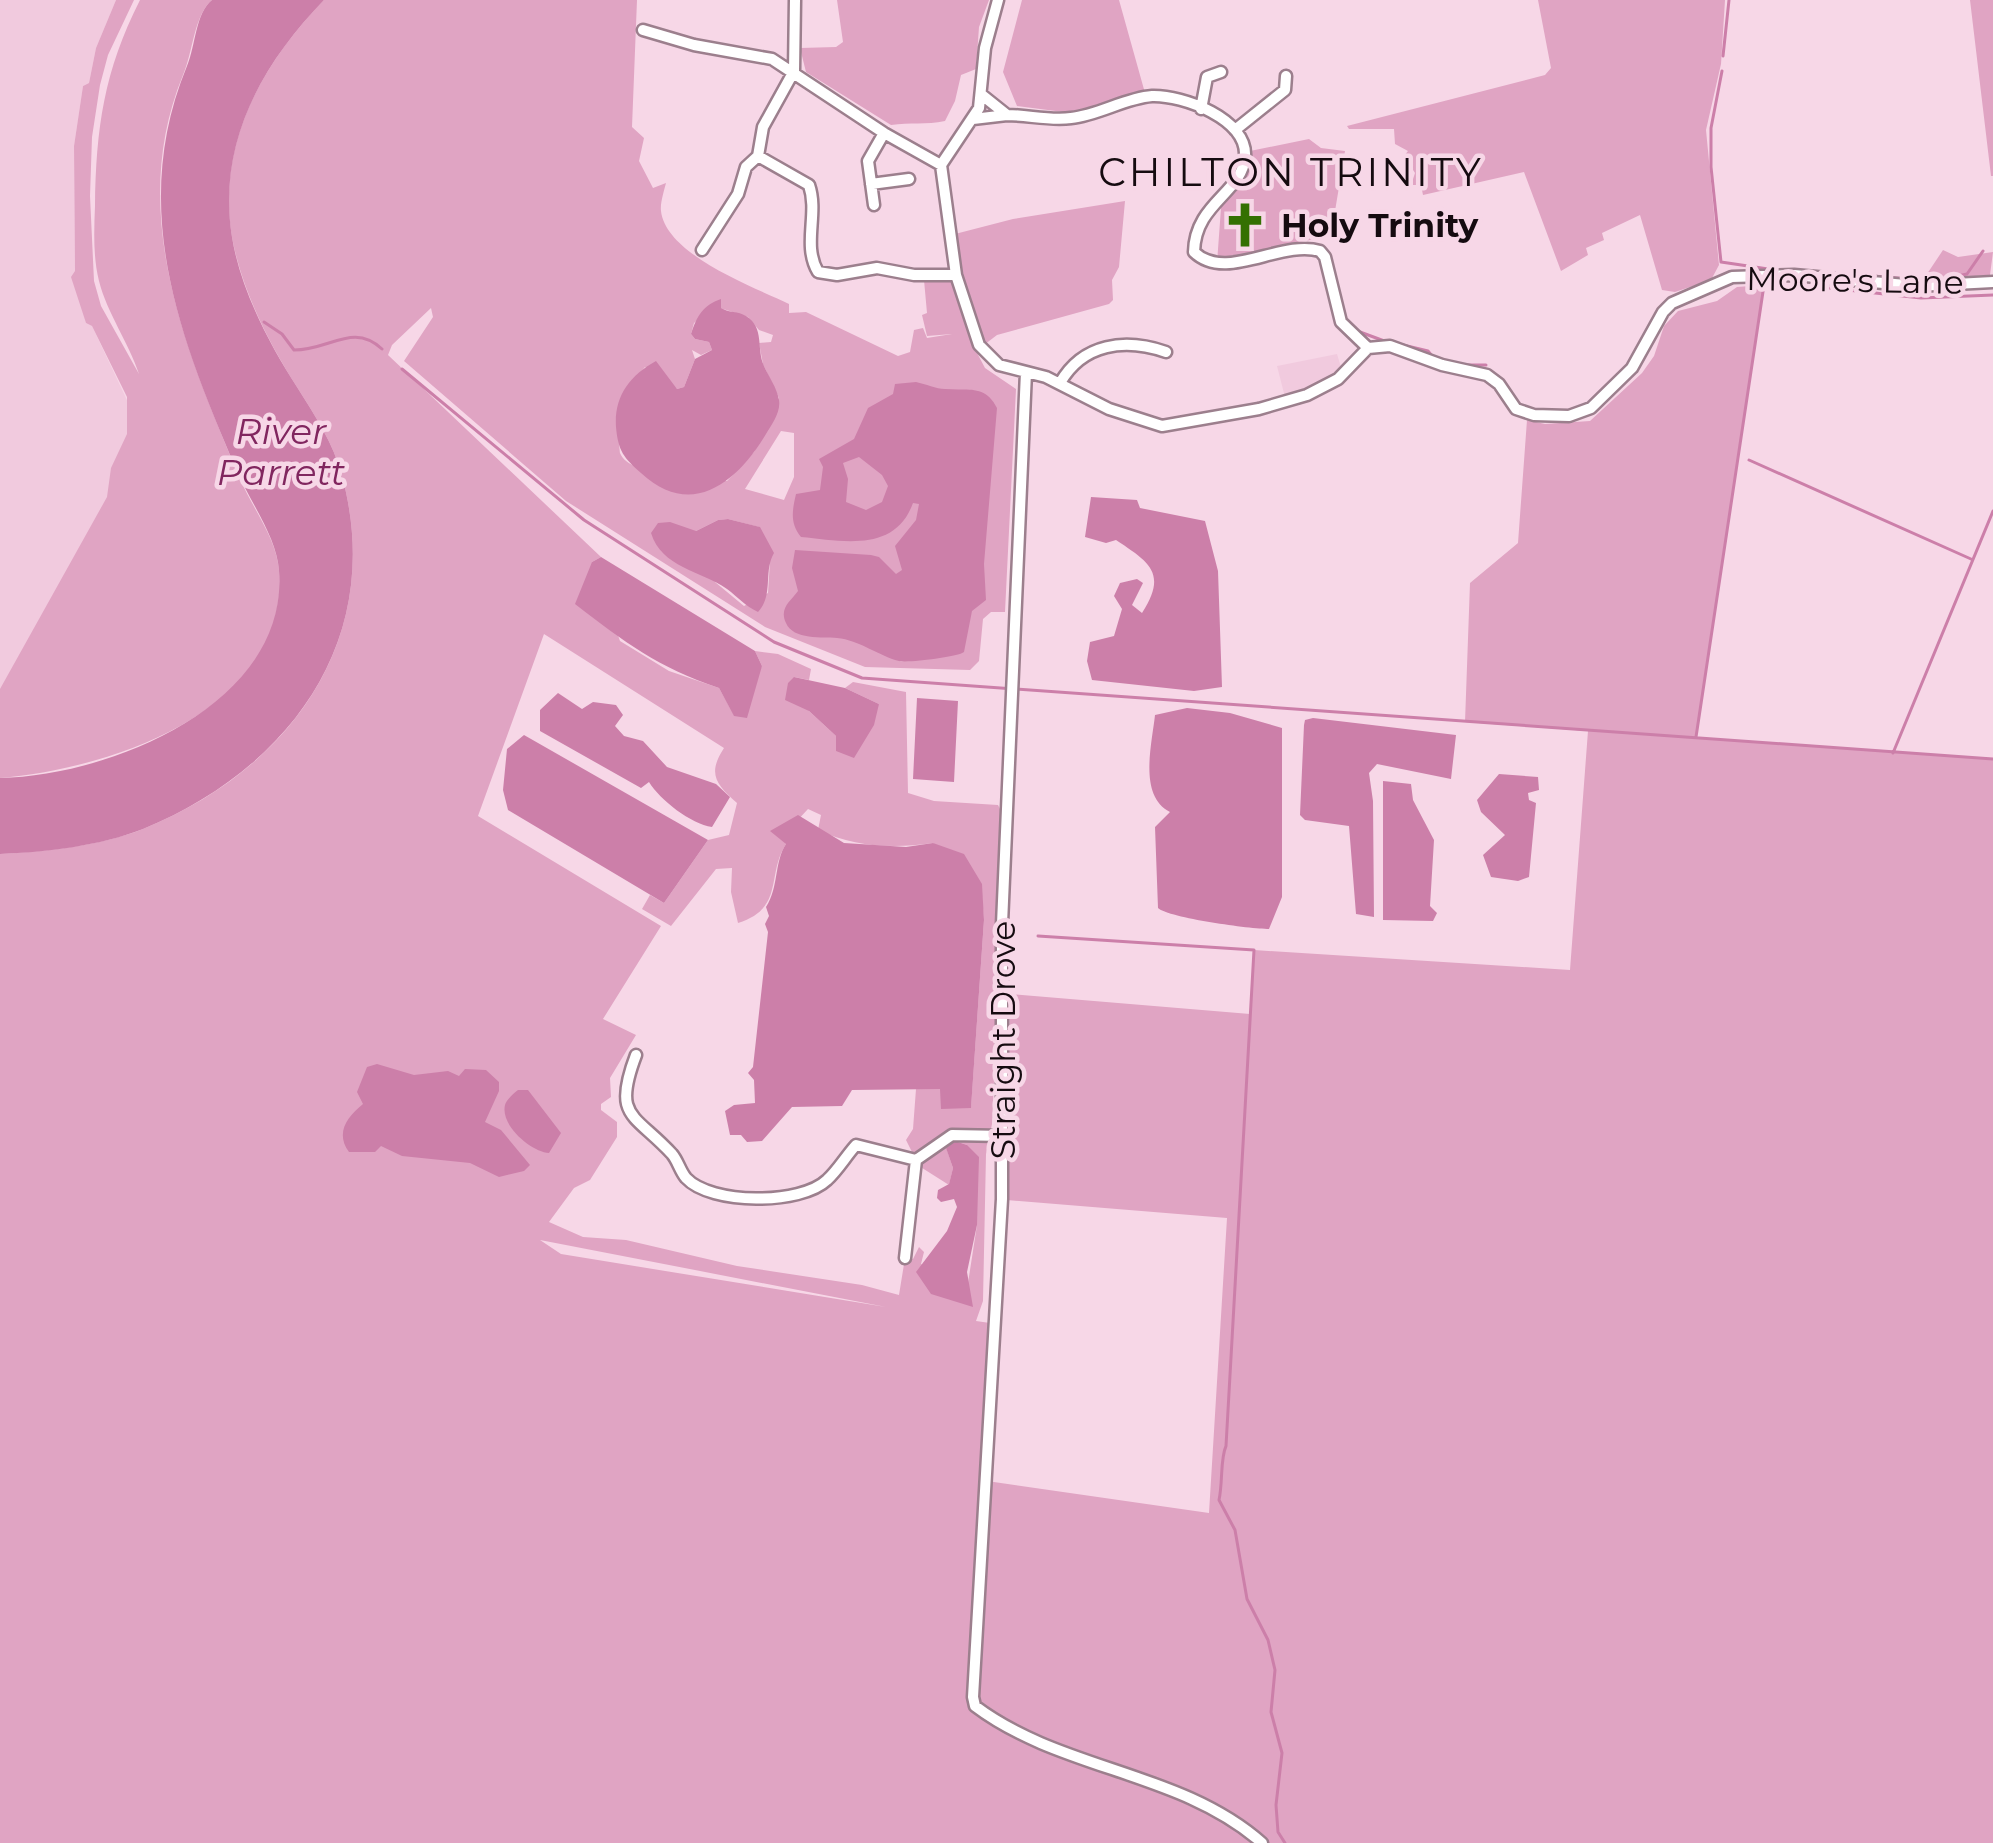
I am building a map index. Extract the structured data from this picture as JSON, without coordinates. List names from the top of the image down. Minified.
{"streets":{"street":["Moore's Lane","Straight Drove"]},"districts":["CHILTON TRINITY"],"water":["River Parrett"],"places":{"church":["Holy Trinity"]}}
